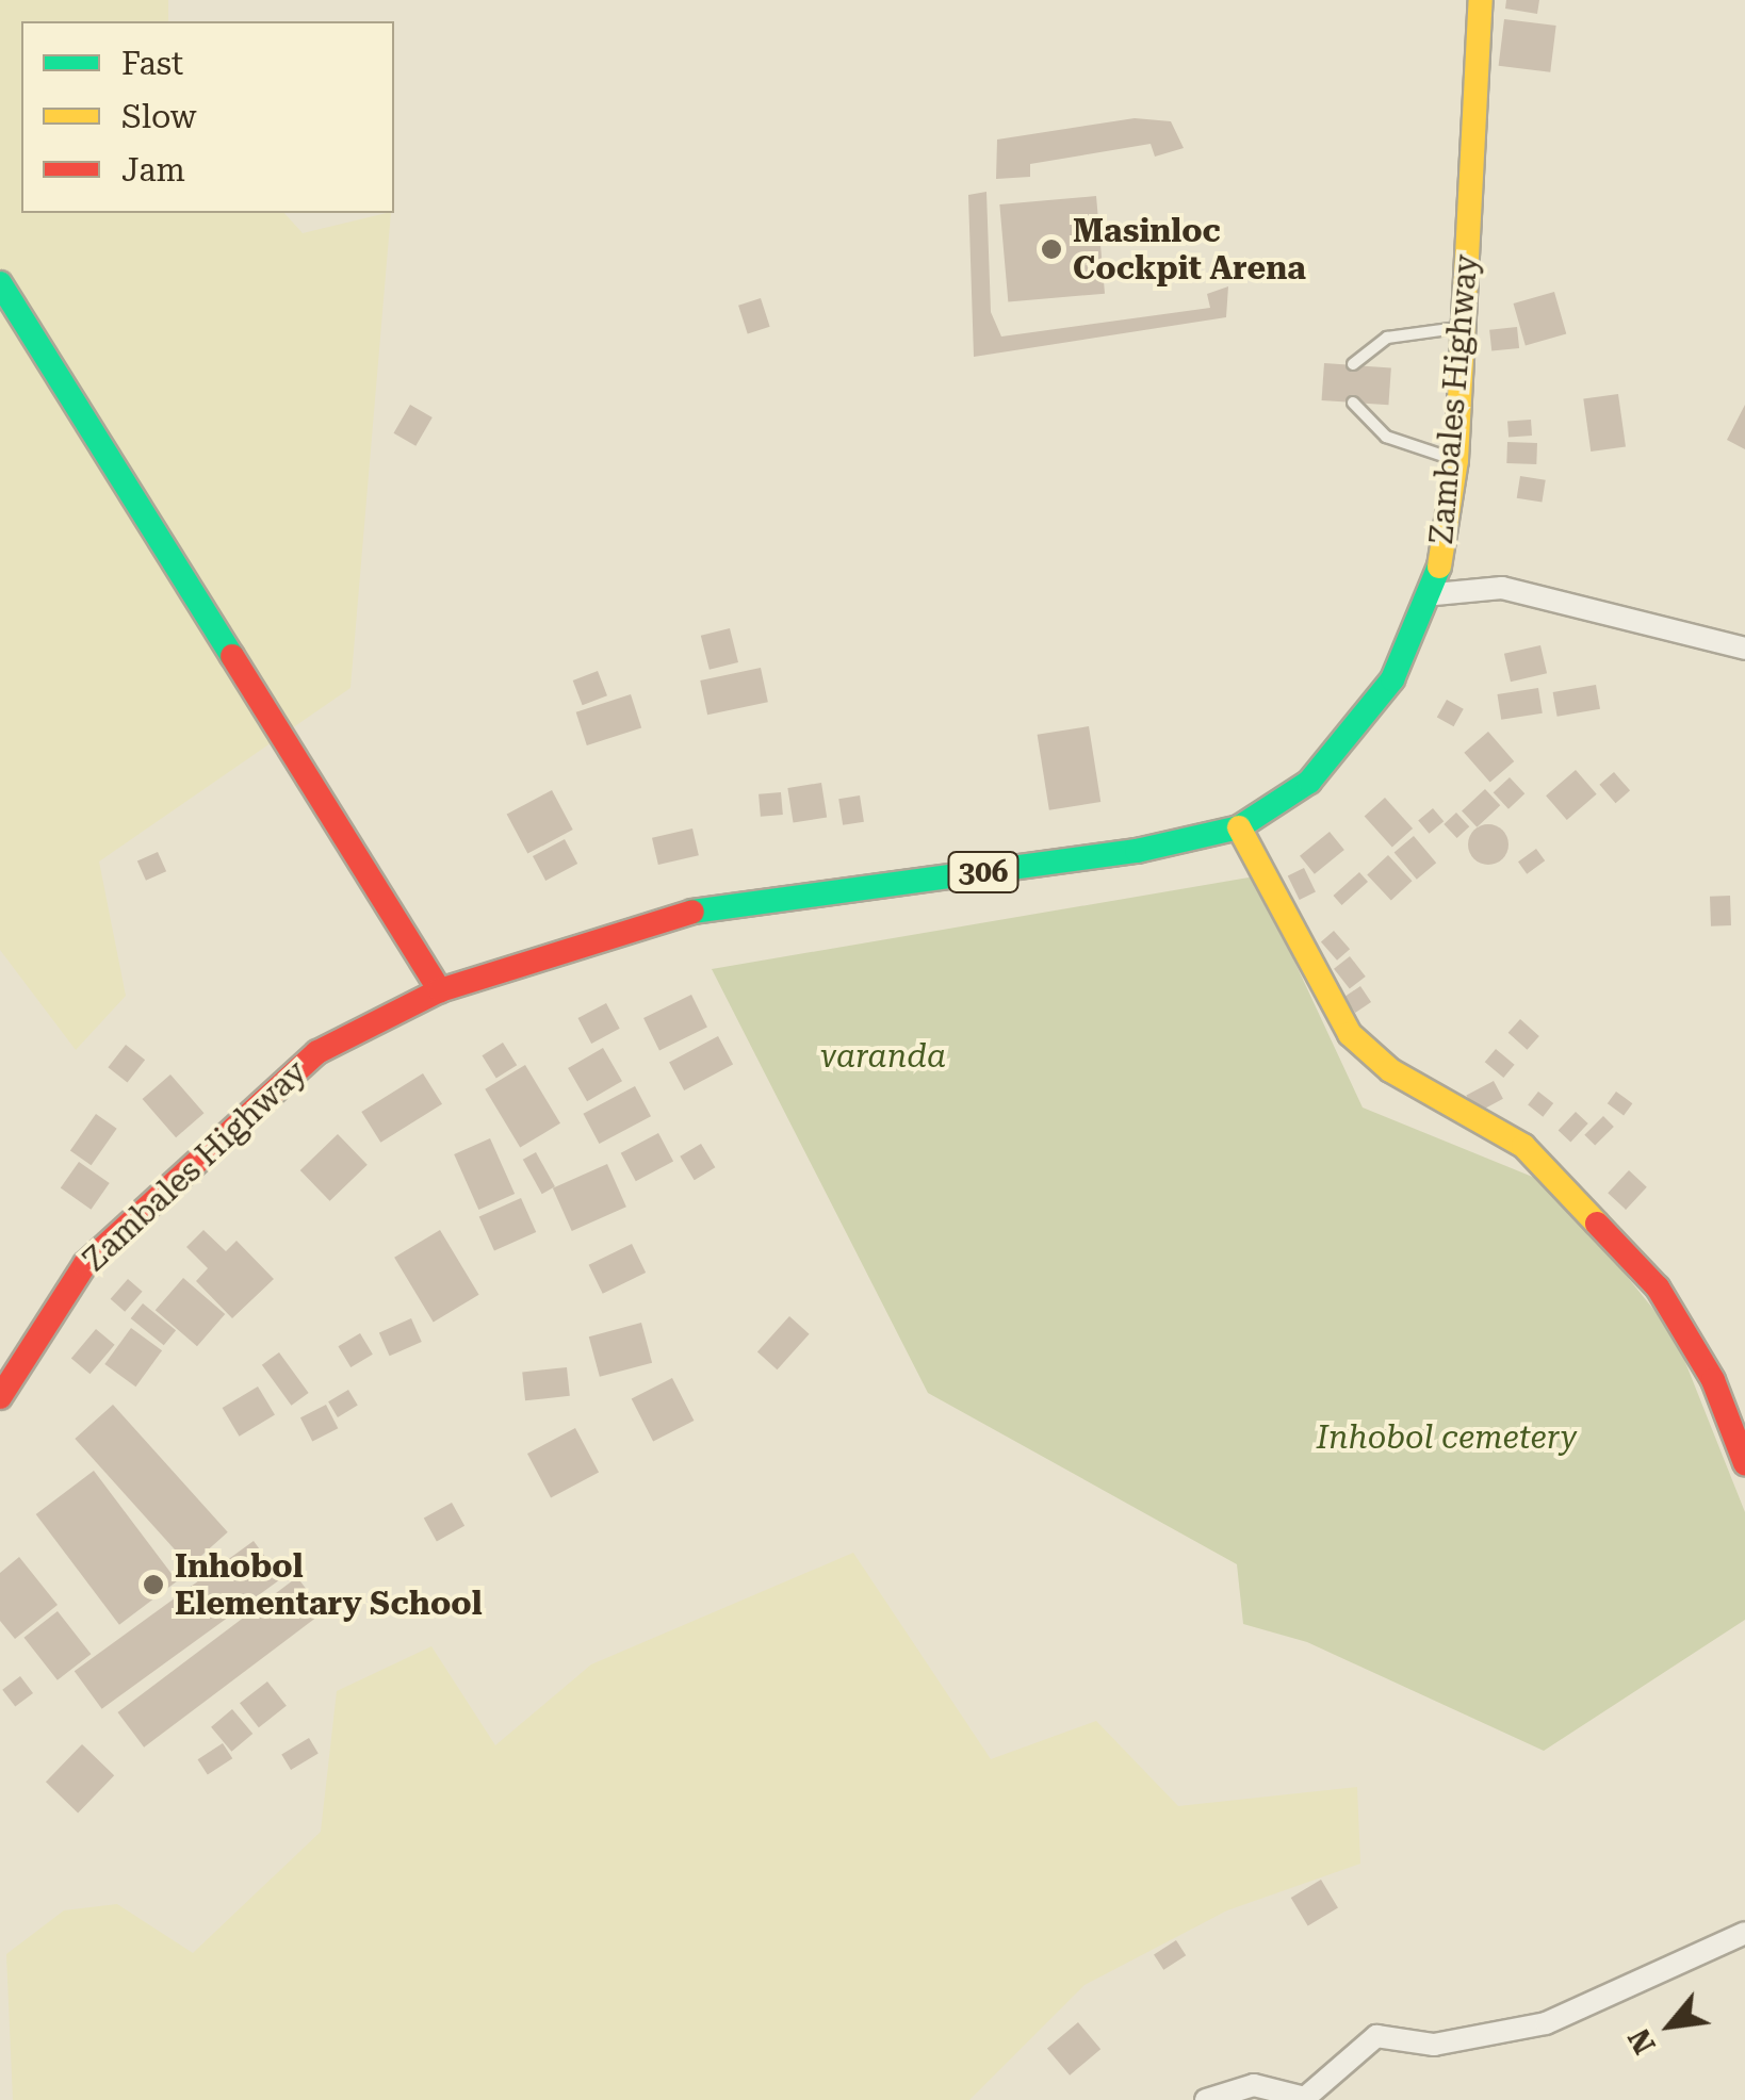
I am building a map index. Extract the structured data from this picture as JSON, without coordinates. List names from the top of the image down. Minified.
{"streets":{"main road":["Zambales Highway","306"]},"parks":["varanda","Inhobol cemetery"],"places":["Masinloc Cockpit Arena","Inhobol Elementary School"],"legend":["Fast","Slow","Jam"],"north":"bottom left"}
